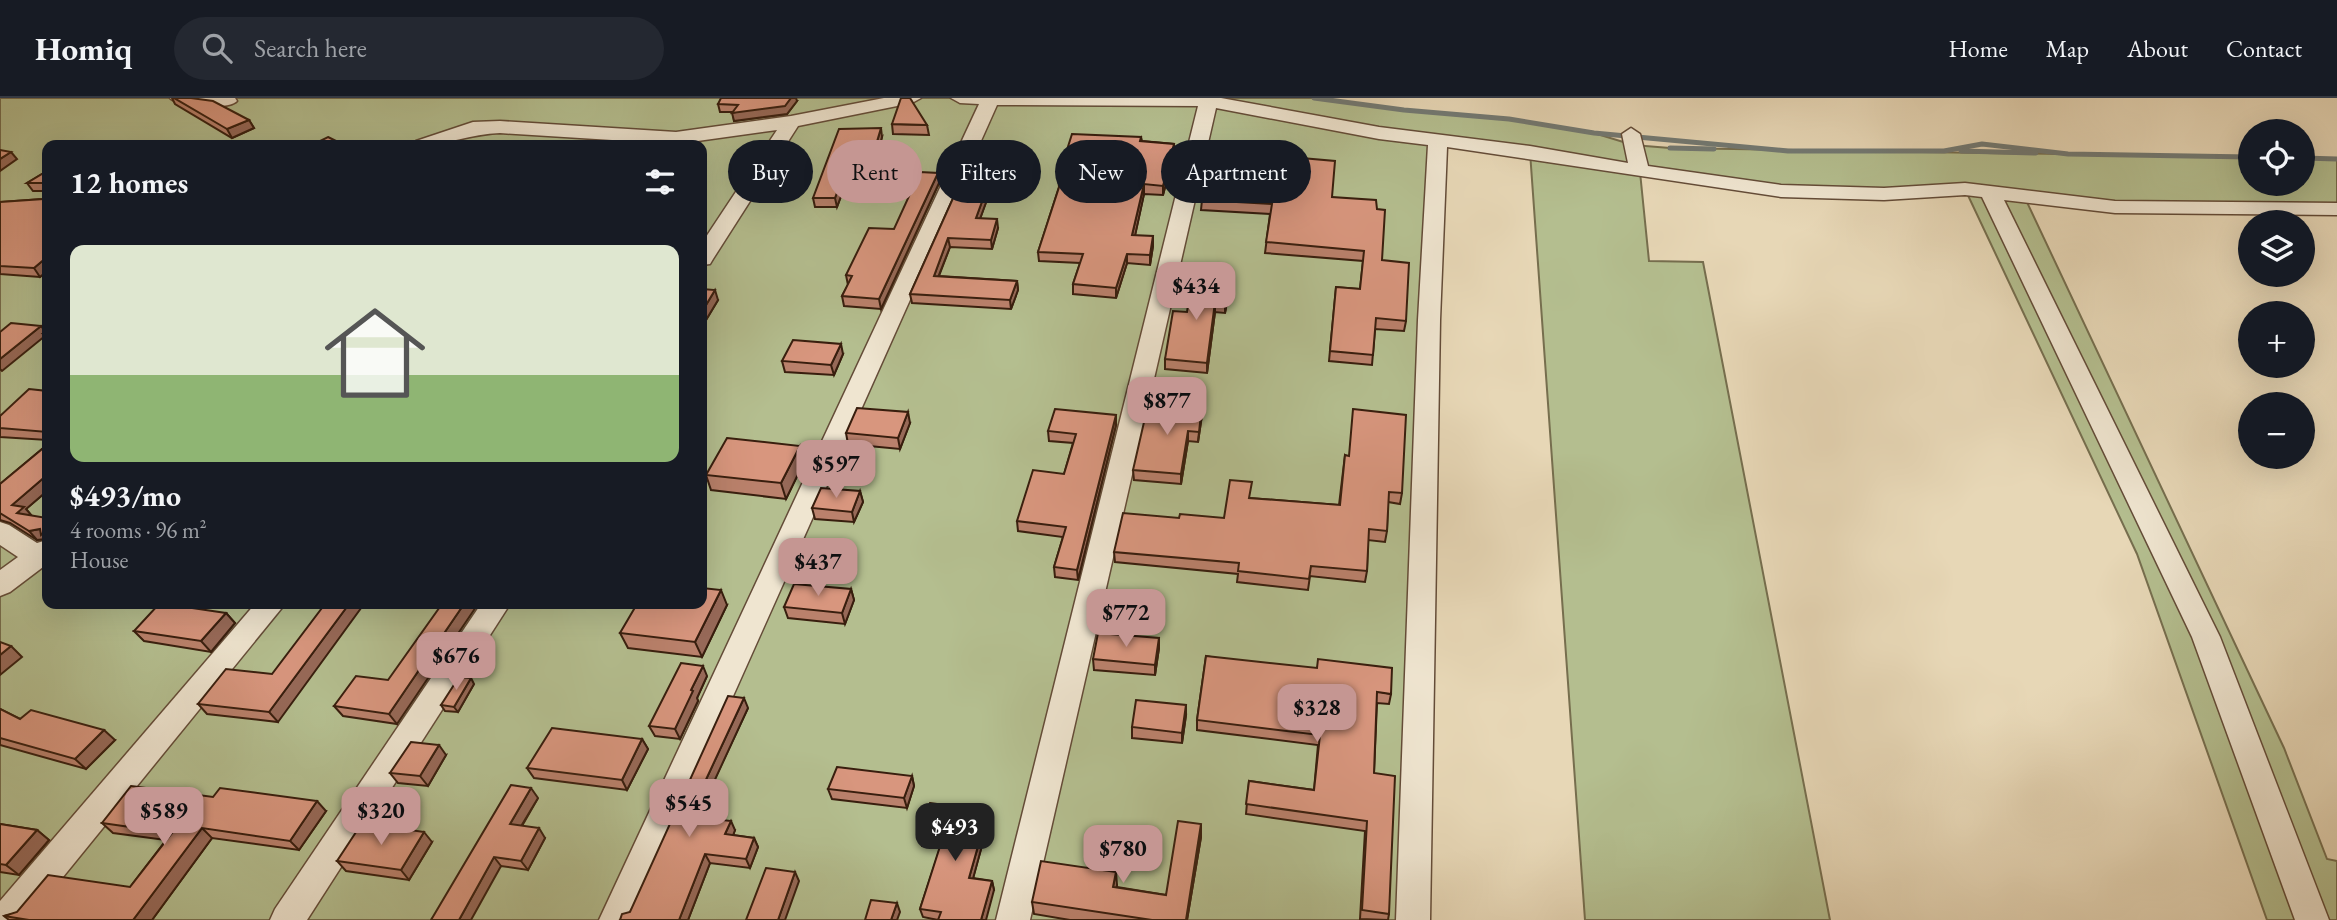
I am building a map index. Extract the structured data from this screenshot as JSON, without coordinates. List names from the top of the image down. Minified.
{"page":{"header":"Homiq","search":"Search here","nav":["Home","Map","About","Contact"],"map_buttons":["+","−"],"chip":["Buy","Rent","Filters","New","Apartment"],"heading":"12 homes","list":[{"name":"$493/mo","note":"4 rooms · 96 m² · House"}],"price":["$434","$877","$597","$437","$772","$676","$328","$545","$589","$320","$493","$780"]}}
